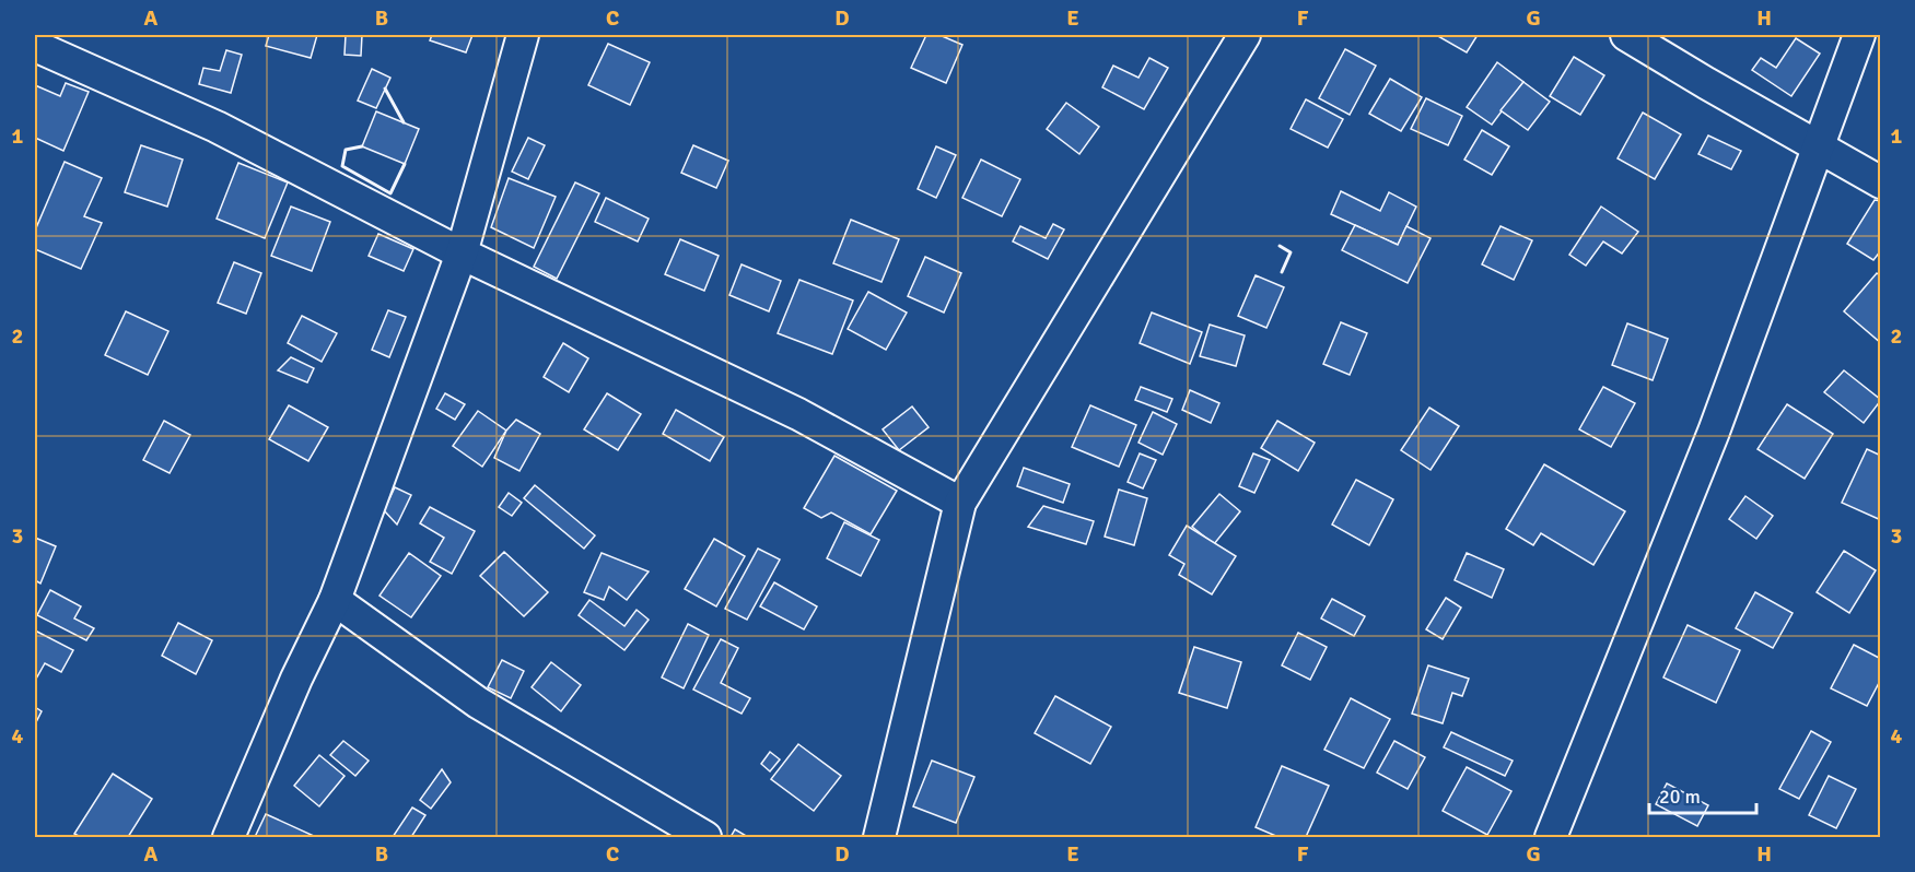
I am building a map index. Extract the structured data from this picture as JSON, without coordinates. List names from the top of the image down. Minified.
{"scale_bar":"20 m","grid":{"columns":["A","B","C","D","E","F","G","H"],"rows":["1","2","3","4"]}}
